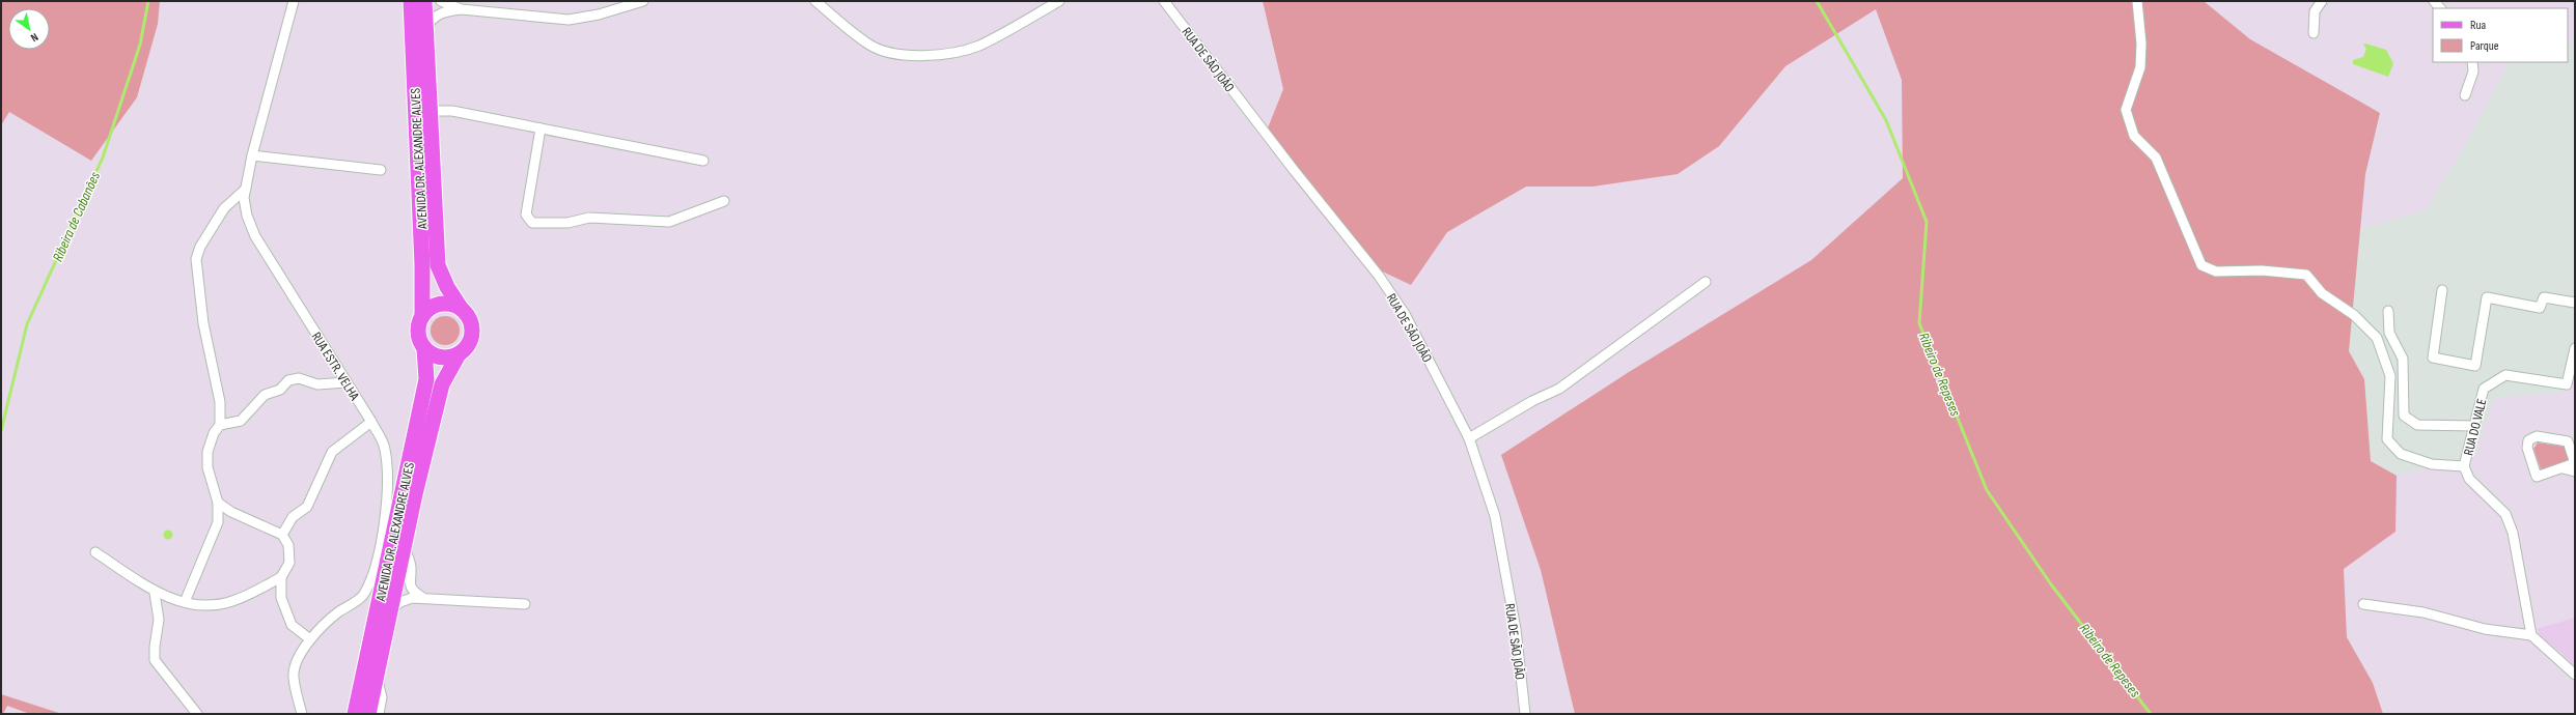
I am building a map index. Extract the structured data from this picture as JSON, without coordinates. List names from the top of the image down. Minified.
{"streets":{"main road":["AVENIDA DR. ALEXANDRE ALVES"],"street":["RUA DE SÃO JOÃO","RUA ESTR. VELHA","RUA DO VALE"]},"water":["Ribeira de Cabanões","Ribeiro de Repeses"],"legend":["Rua","Parque"],"north":"bottom right"}
